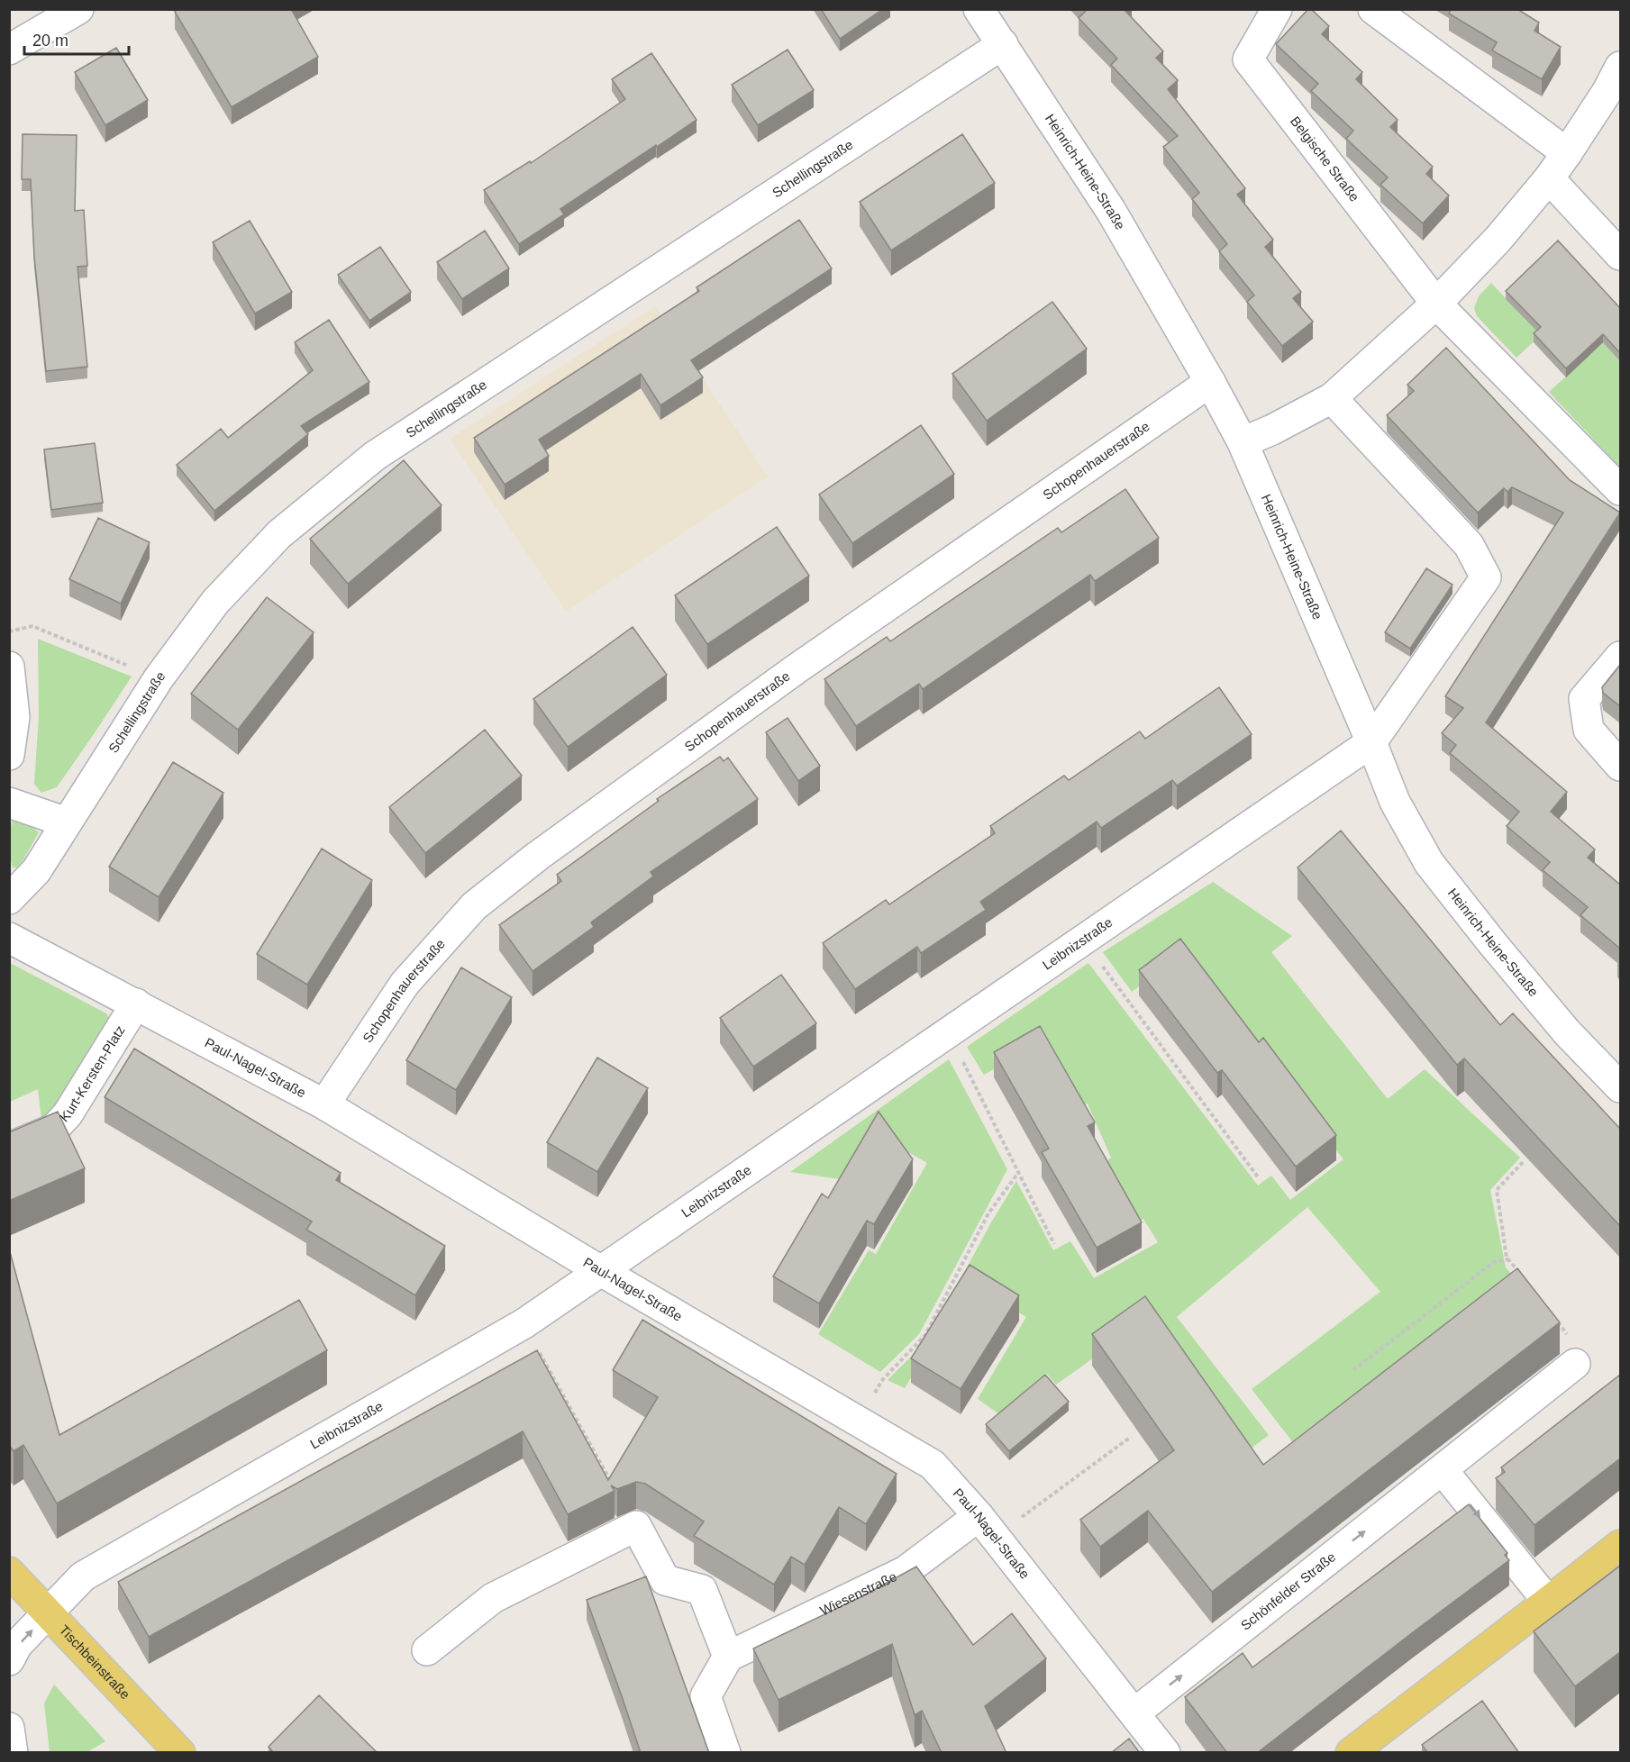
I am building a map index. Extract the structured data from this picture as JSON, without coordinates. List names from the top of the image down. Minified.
{"streets":{"main road":["Tischbeinstraße"],"street":["Belgische Straße","Schellingstraße","Heinrich-Heine-Straße","Schopenhauerstraße","Leibnizstraße","Paul-Nagel-Straße","Kurt-Kersten-Platz","Schönfelder Straße","Wiesenstraße"]},"crossings":[["Schellingstraße","Heinrich-Heine-Straße"],["Heinrich-Heine-Straße","Schopenhauerstraße"],["Heinrich-Heine-Straße","Leibnizstraße"],["Schopenhauerstraße","Paul-Nagel-Straße"],["Leibnizstraße","Paul-Nagel-Straße"],["Leibnizstraße","Tischbeinstraße"],["Paul-Nagel-Straße","Kurt-Kersten-Platz"],["Paul-Nagel-Straße","Schönfelder Straße"],["Paul-Nagel-Straße","Wiesenstraße"]],"one_way":["Schönfelder Straße"],"scale_bar":"20 m"}
